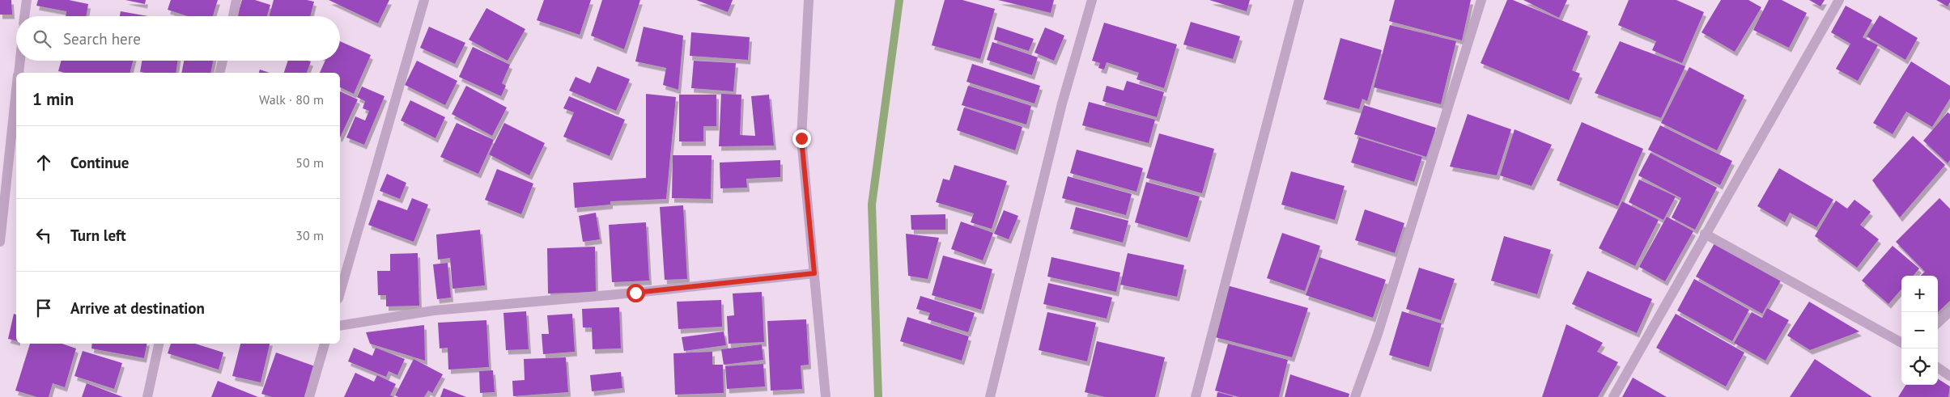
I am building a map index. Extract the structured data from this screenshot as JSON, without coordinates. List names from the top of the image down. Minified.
{"page":{"search":"Search here","heading":["1 min","Walk · 80 m"],"list":[["Continue","50 m"],["Turn left","30 m"],"Arrive at destination"],"map_buttons":["+","−"]}}
